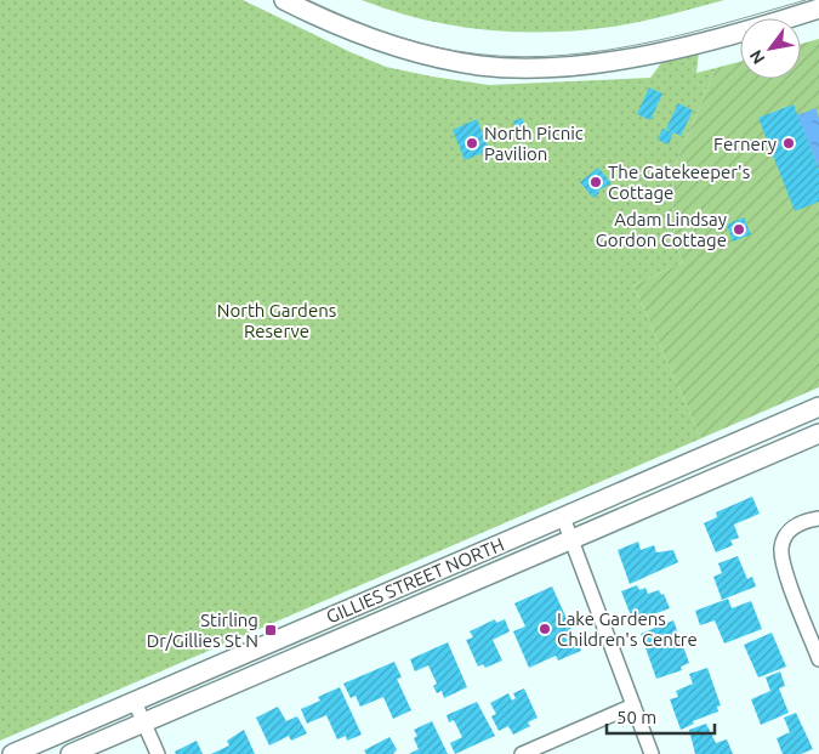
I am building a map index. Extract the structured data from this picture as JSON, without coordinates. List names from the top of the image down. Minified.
{"streets":{"main road":["GILLIES STREET NORTH"]},"parks":["North Gardens Reserve"],"places":{"other":["North Picnic Pavilion","Fernery","The Gatekeeper's Cottage","Adam Lindsay Gordon Cottage","Lake Gardens Children's Centre"],"transit":["Stirling Dr/Gillies St N"]},"scale_bar":"50 m","north":"bottom left"}
